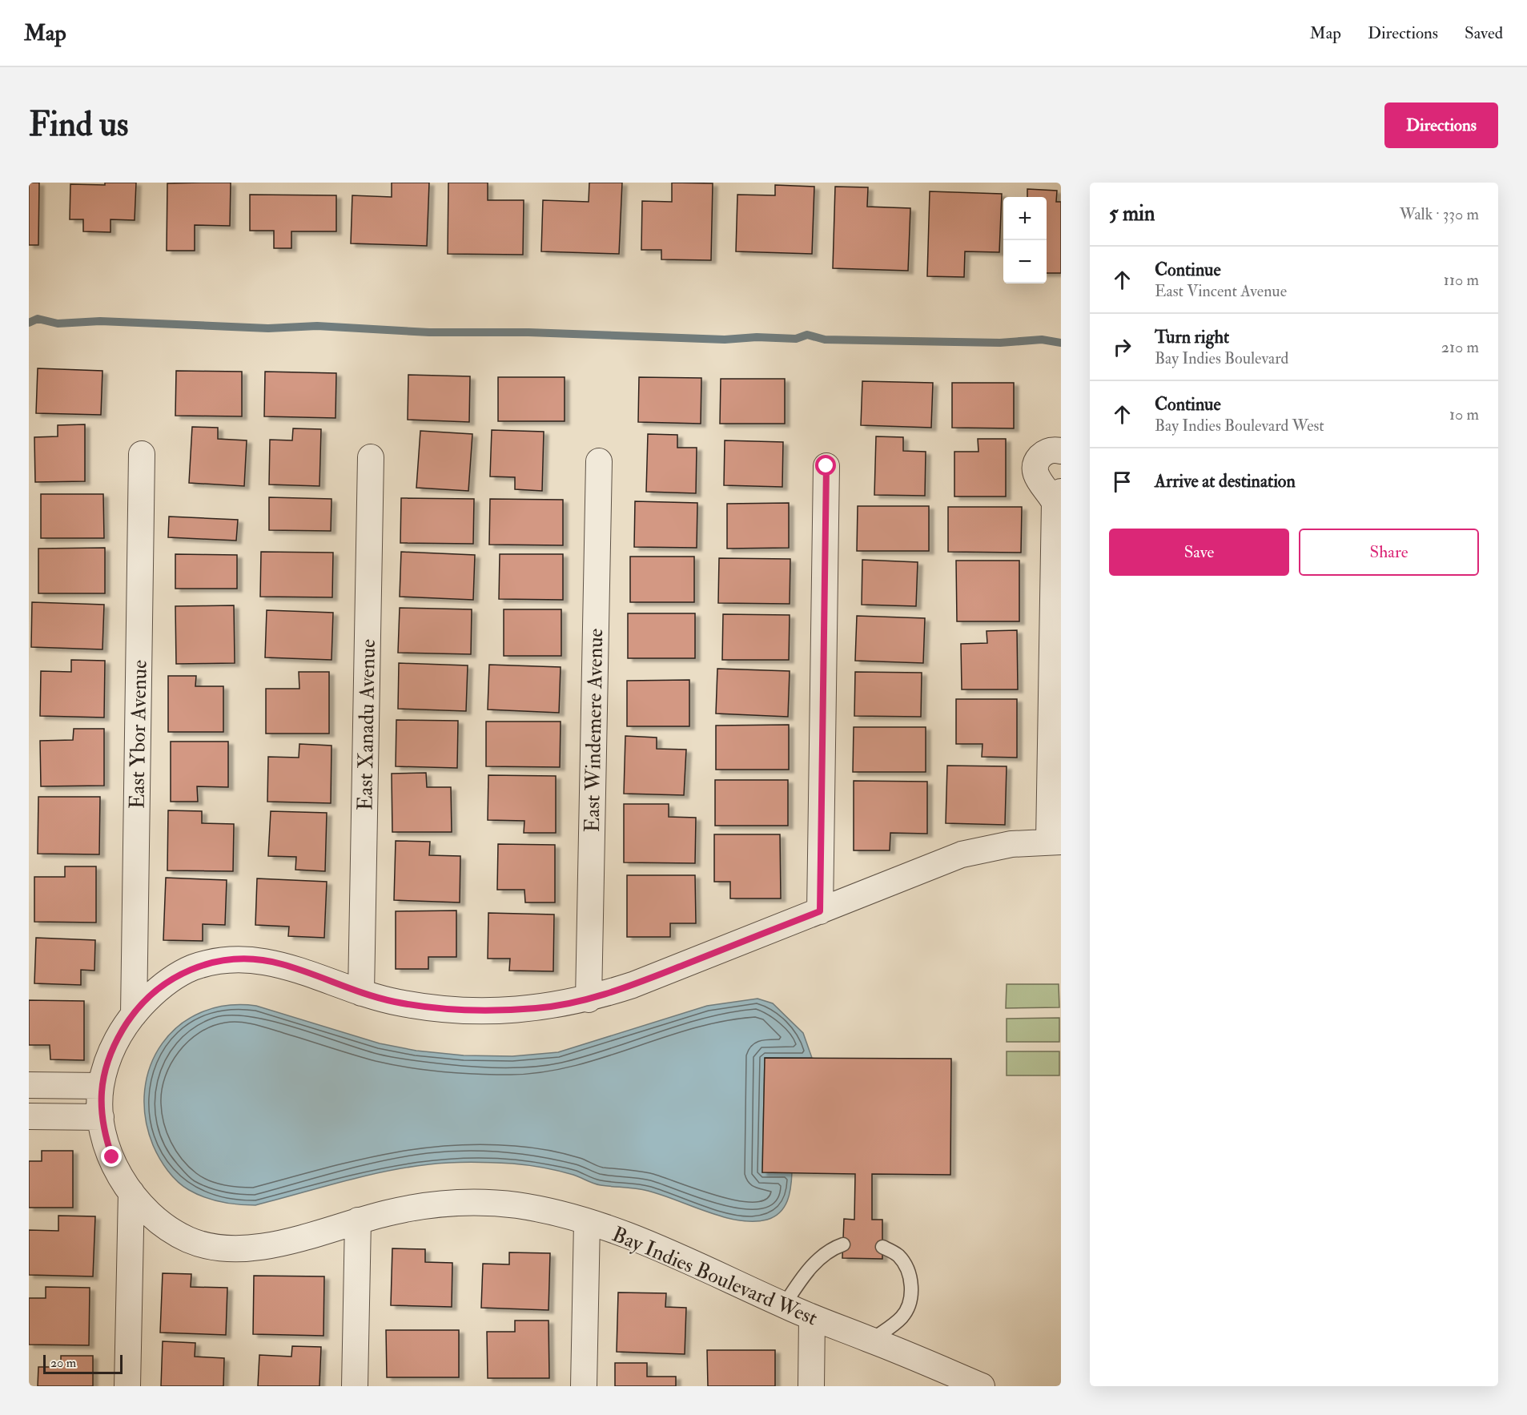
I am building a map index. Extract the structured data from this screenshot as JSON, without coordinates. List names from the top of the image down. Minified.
{"streets":{"street":["East Xanadu Avenue","East Windemere Avenue","East Ybor Avenue","Bay Indies Boulevard West"]},"scale_bar":"20 m","page":{"header":"Map","nav":["Map","Directions","Saved"],"buttons":["Directions",["Save","Share"]],"title":"Find us","heading":["5 min","Walk · 330 m"],"map_buttons":["+","−"],"list":[["Continue","East Vincent Avenue","110 m"],["Turn right","Bay Indies Boulevard","210 m"],["Continue","Bay Indies Boulevard West","10 m"],"Arrive at destination"],"scale":"20 m"}}
